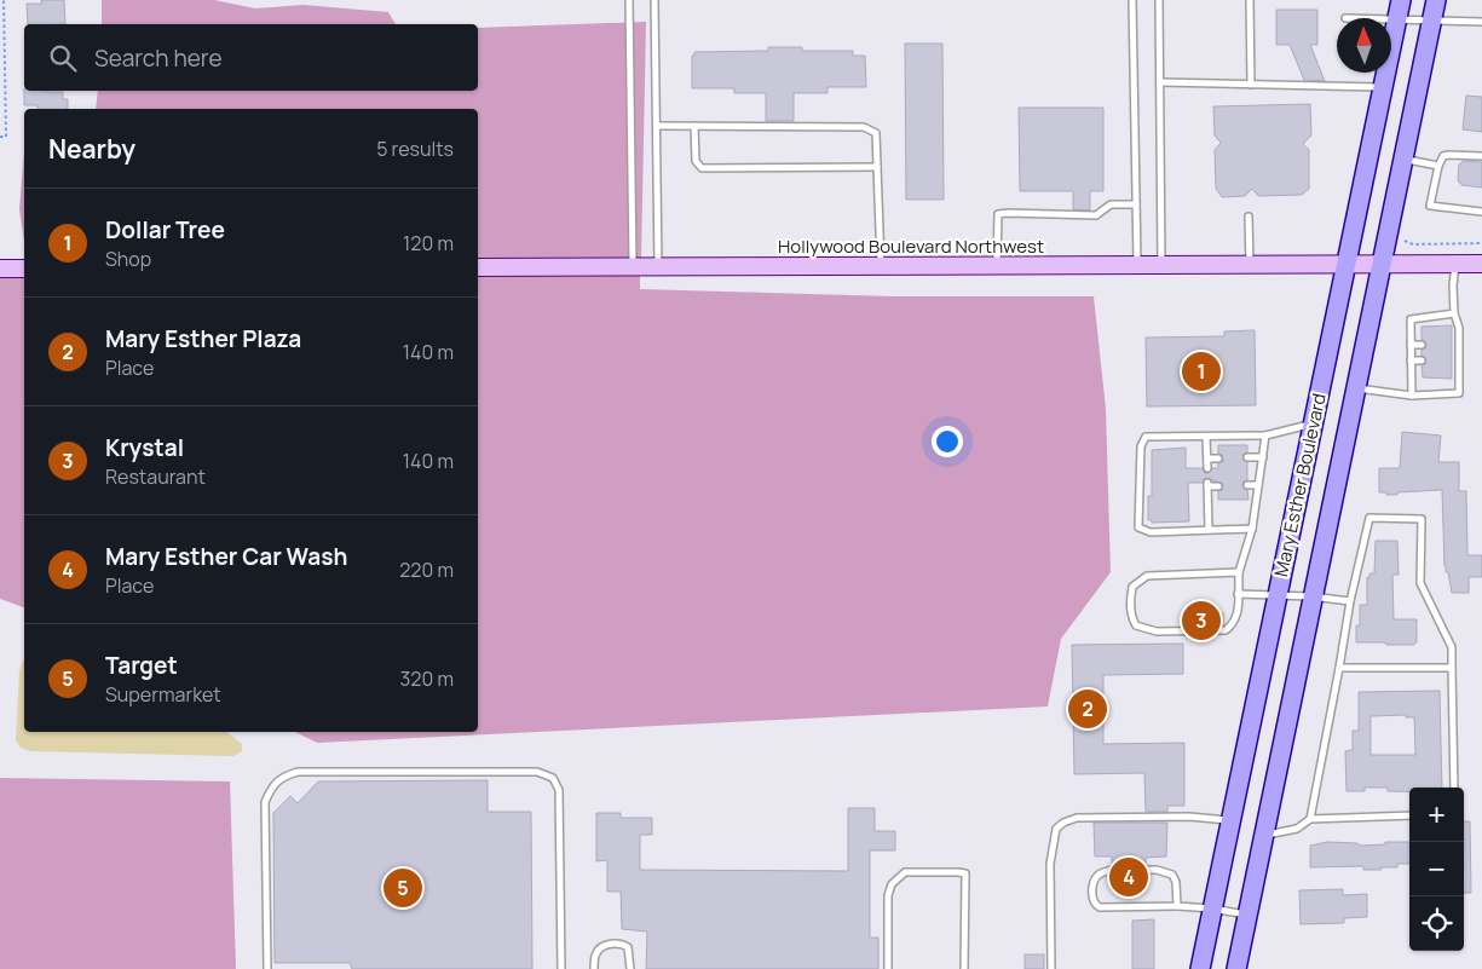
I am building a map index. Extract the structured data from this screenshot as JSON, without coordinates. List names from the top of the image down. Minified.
{"streets":{"main road":["Mary Esther Boulevard"],"street":["Hollywood Boulevard Northwest"]},"crossings":[["Hollywood Boulevard Northwest","Mary Esther Boulevard"]],"north":"top","page":{"search":"Search here","heading":["Nearby","5 results"],"list":[{"mark":"1","name":"Dollar Tree","note":"Shop","value":"120 m"},{"mark":"2","name":"Mary Esther Plaza","note":"Place","value":"140 m"},{"mark":"3","name":"Krystal","note":"Restaurant","value":"140 m"},{"mark":"4","name":"Mary Esther Car Wash","note":"Place","value":"220 m"},{"mark":"5","name":"Target","note":"Supermarket","value":"320 m"}],"pins":["1","3","2","4","5"],"map_buttons":["+","−"]}}
